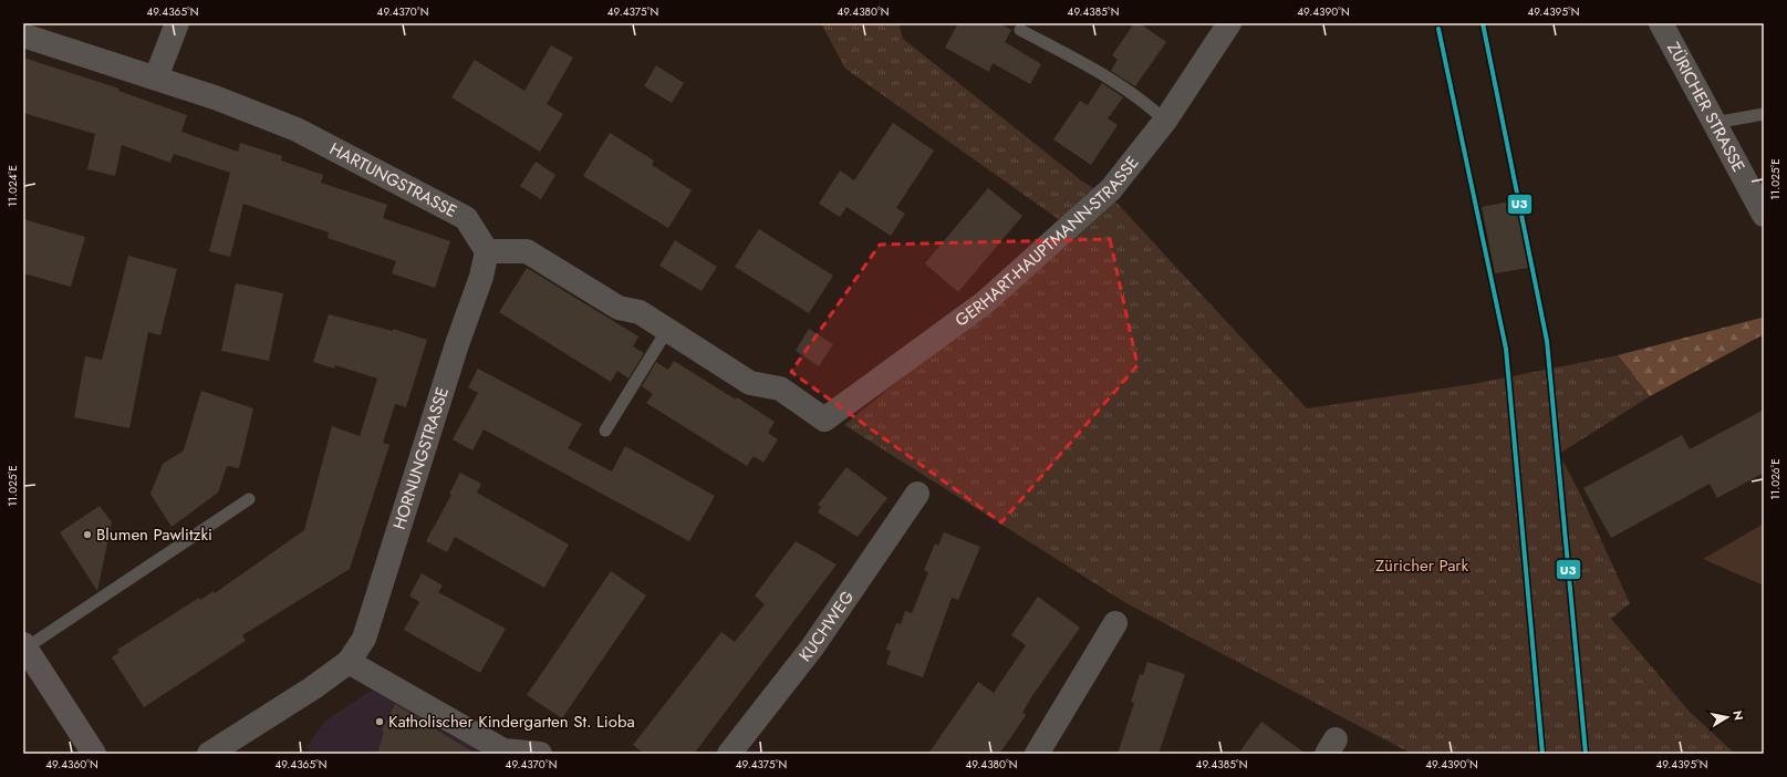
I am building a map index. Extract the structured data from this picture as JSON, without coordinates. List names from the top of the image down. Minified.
{"streets":{"street":["ZÜRICHER STRASSE","HARTUNGSTRASSE","GERHART-HAUPTMANN-STRASSE","HORNUNGSTRASSE","KUCHWEG"]},"crossings":[["HARTUNGSTRASSE","HORNUNGSTRASSE"]],"parks":["Züricher Park"],"places":["Blumen Pawlitzki","Katholischer Kindergarten St. Lioba"],"lines":["transit line U3"],"north":"right","coordinates":["49.4365°N","49.4370°N","49.4375°N","49.4380°N","49.4385°N","49.4390°N","49.4395°N","11.025°E","11.024°E","11.026°E","49.4360°N"]}
